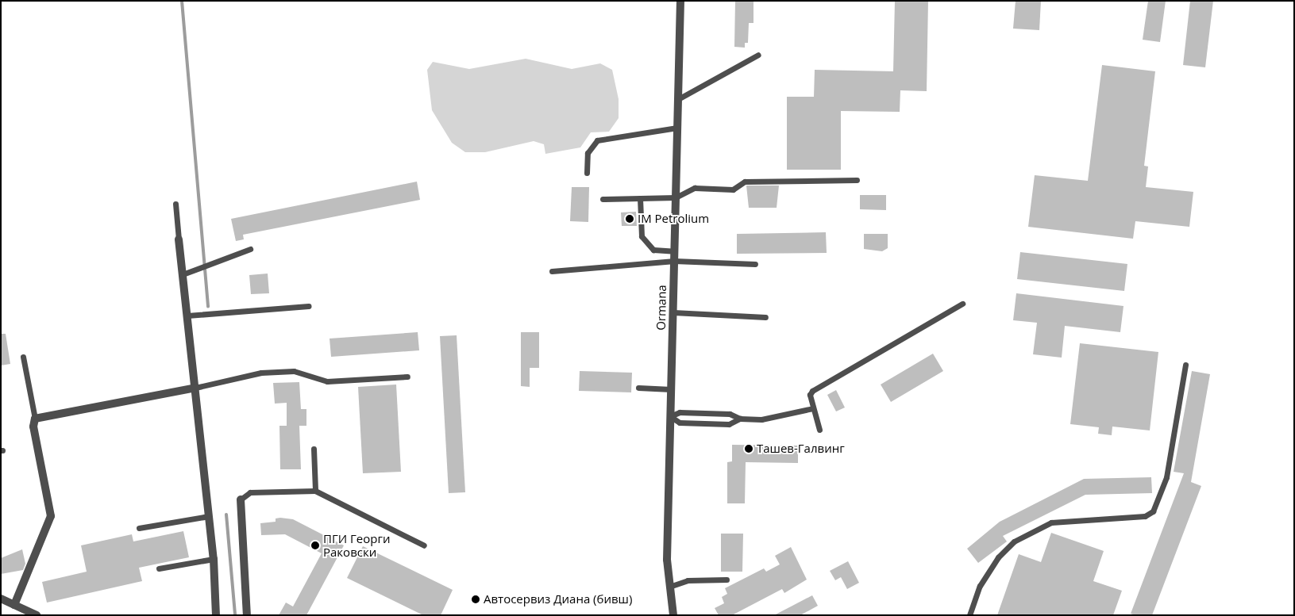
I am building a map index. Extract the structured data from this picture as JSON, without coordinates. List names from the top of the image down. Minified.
{"streets":{"street":["Ormana"]},"places":["IM Petrolium","Ташев-Галвинг","ПГИ Георги Раковски","Автосервиз Диана (бивш)"]}
